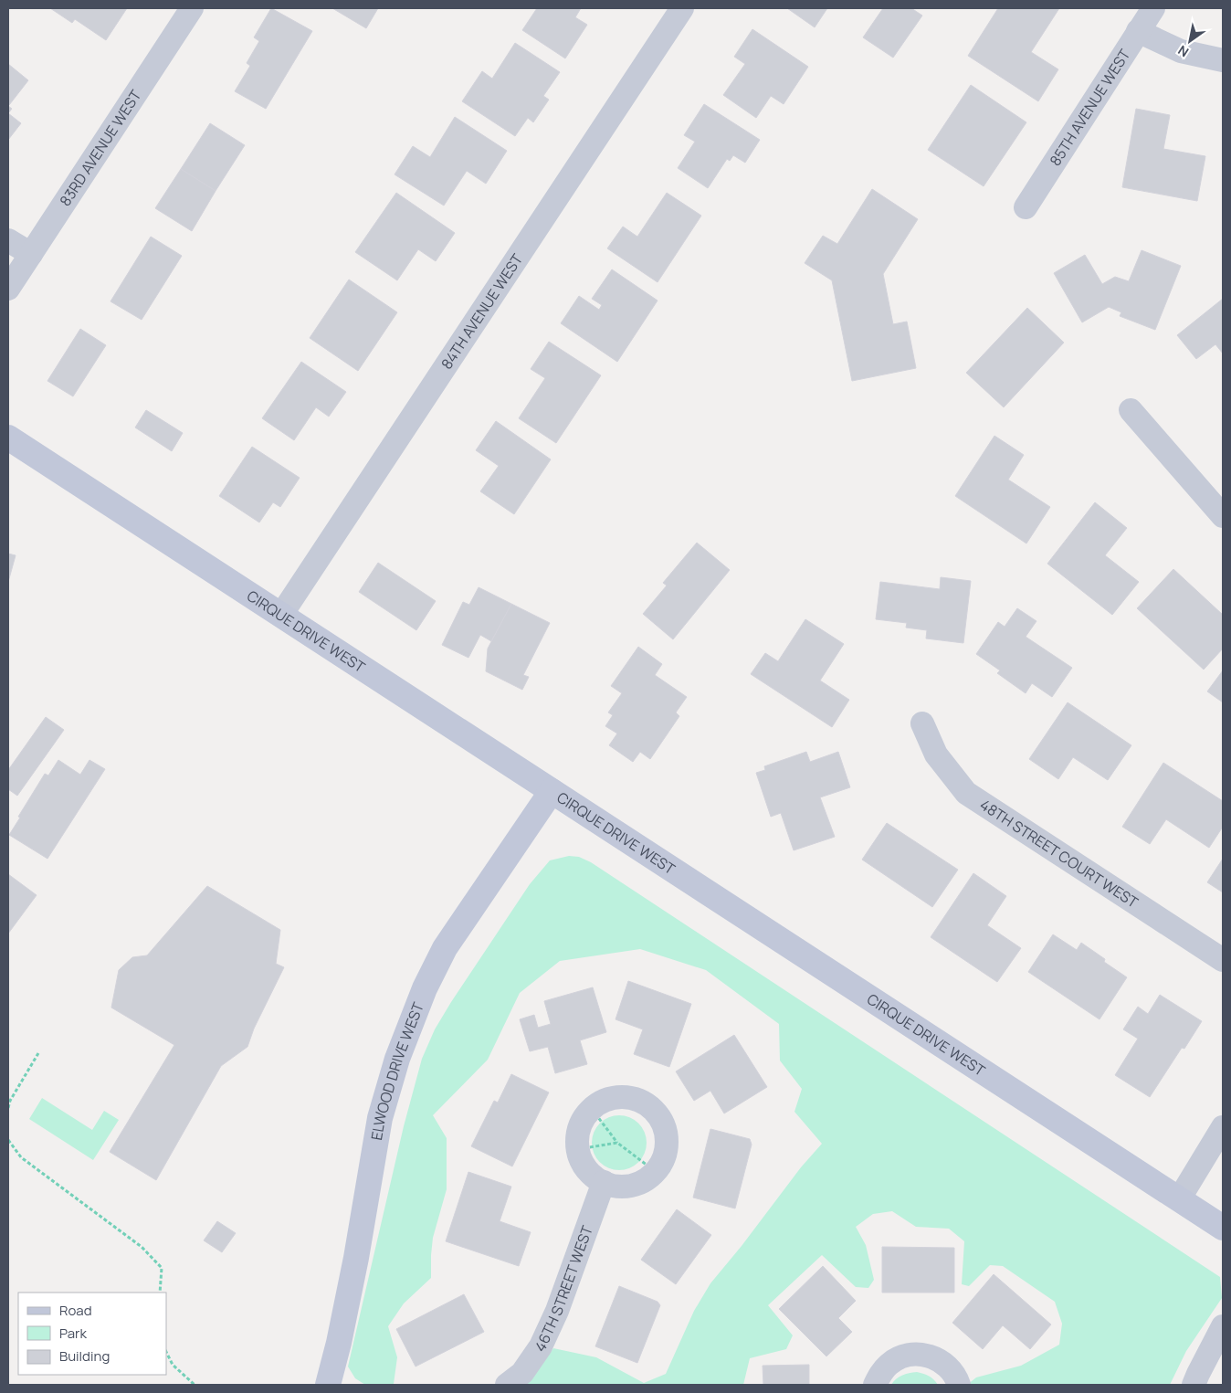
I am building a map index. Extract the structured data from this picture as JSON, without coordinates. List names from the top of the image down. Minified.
{"streets":{"street":["85TH AVENUE WEST","83RD AVENUE WEST","84TH AVENUE WEST","CIRQUE DRIVE WEST","48TH STREET COURT WEST","ELWOOD DRIVE WEST","46TH STREET WEST"]},"crossings":[["84TH AVENUE WEST","CIRQUE DRIVE WEST"],["CIRQUE DRIVE WEST","ELWOOD DRIVE WEST"]],"legend":["Road","Park","Building"],"north":"bottom left"}
